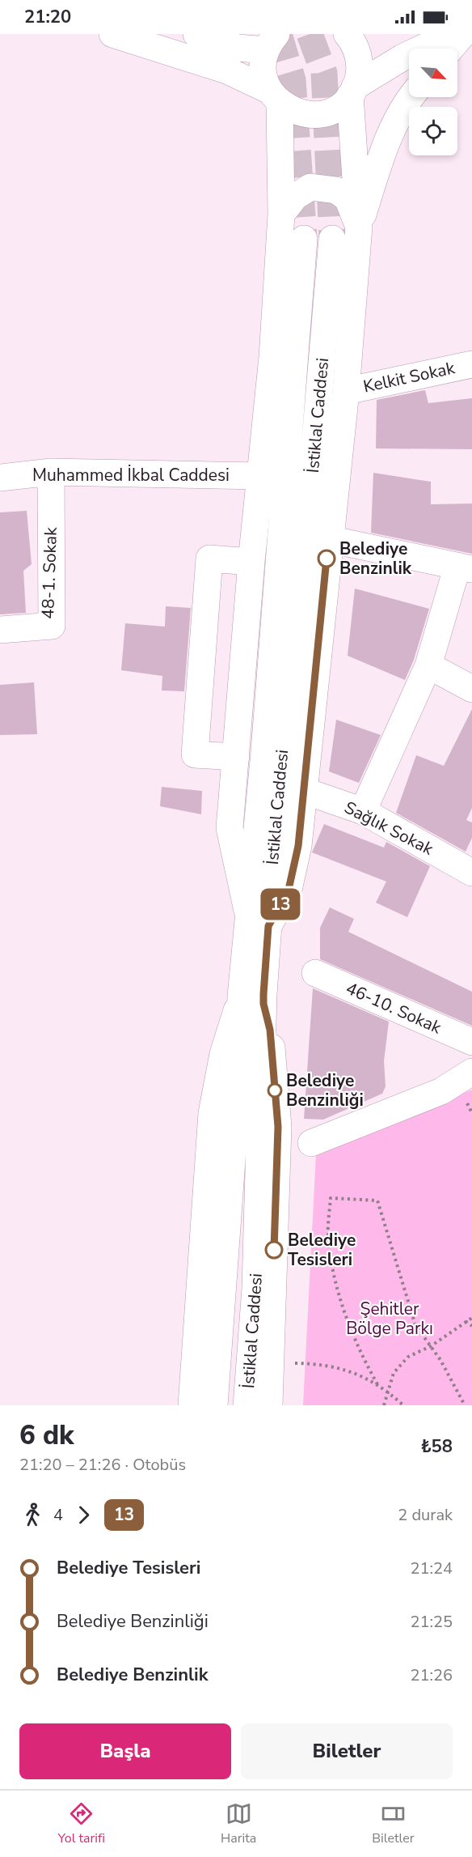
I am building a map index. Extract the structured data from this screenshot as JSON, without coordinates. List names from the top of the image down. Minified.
{"streets":{"street":["Kelkit Sokak","İstiklal Caddesi","Muhammed İkbal Caddesi","48-1. Sokak","Sağlık Sokak","46-10. Sokak"]},"crossings":[["Muhammed İkbal Caddesi","48-1. Sokak"]],"parks":["Şehitler Bölge Parkı"],"places":["Belediye Benzinlik","Belediye Benzinliği","Belediye Tesisleri"],"lines":["bus line 13"],"north":"bottom right","page":{"status":"21:20","on_map":"13","heading":["6 dk","21:20 – 21:26 · Otobüs","₺58"],"legs":["4","13","2 durak"],"list":[{"name":"Belediye Tesisleri","value":"21:24"},{"name":"Belediye Benzinliği","value":"21:25"},{"name":"Belediye Benzinlik","value":"21:26"}],"buttons":["Başla","Biletler"],"tabs":["Yol tarifi","Harita","Biletler"]}}
